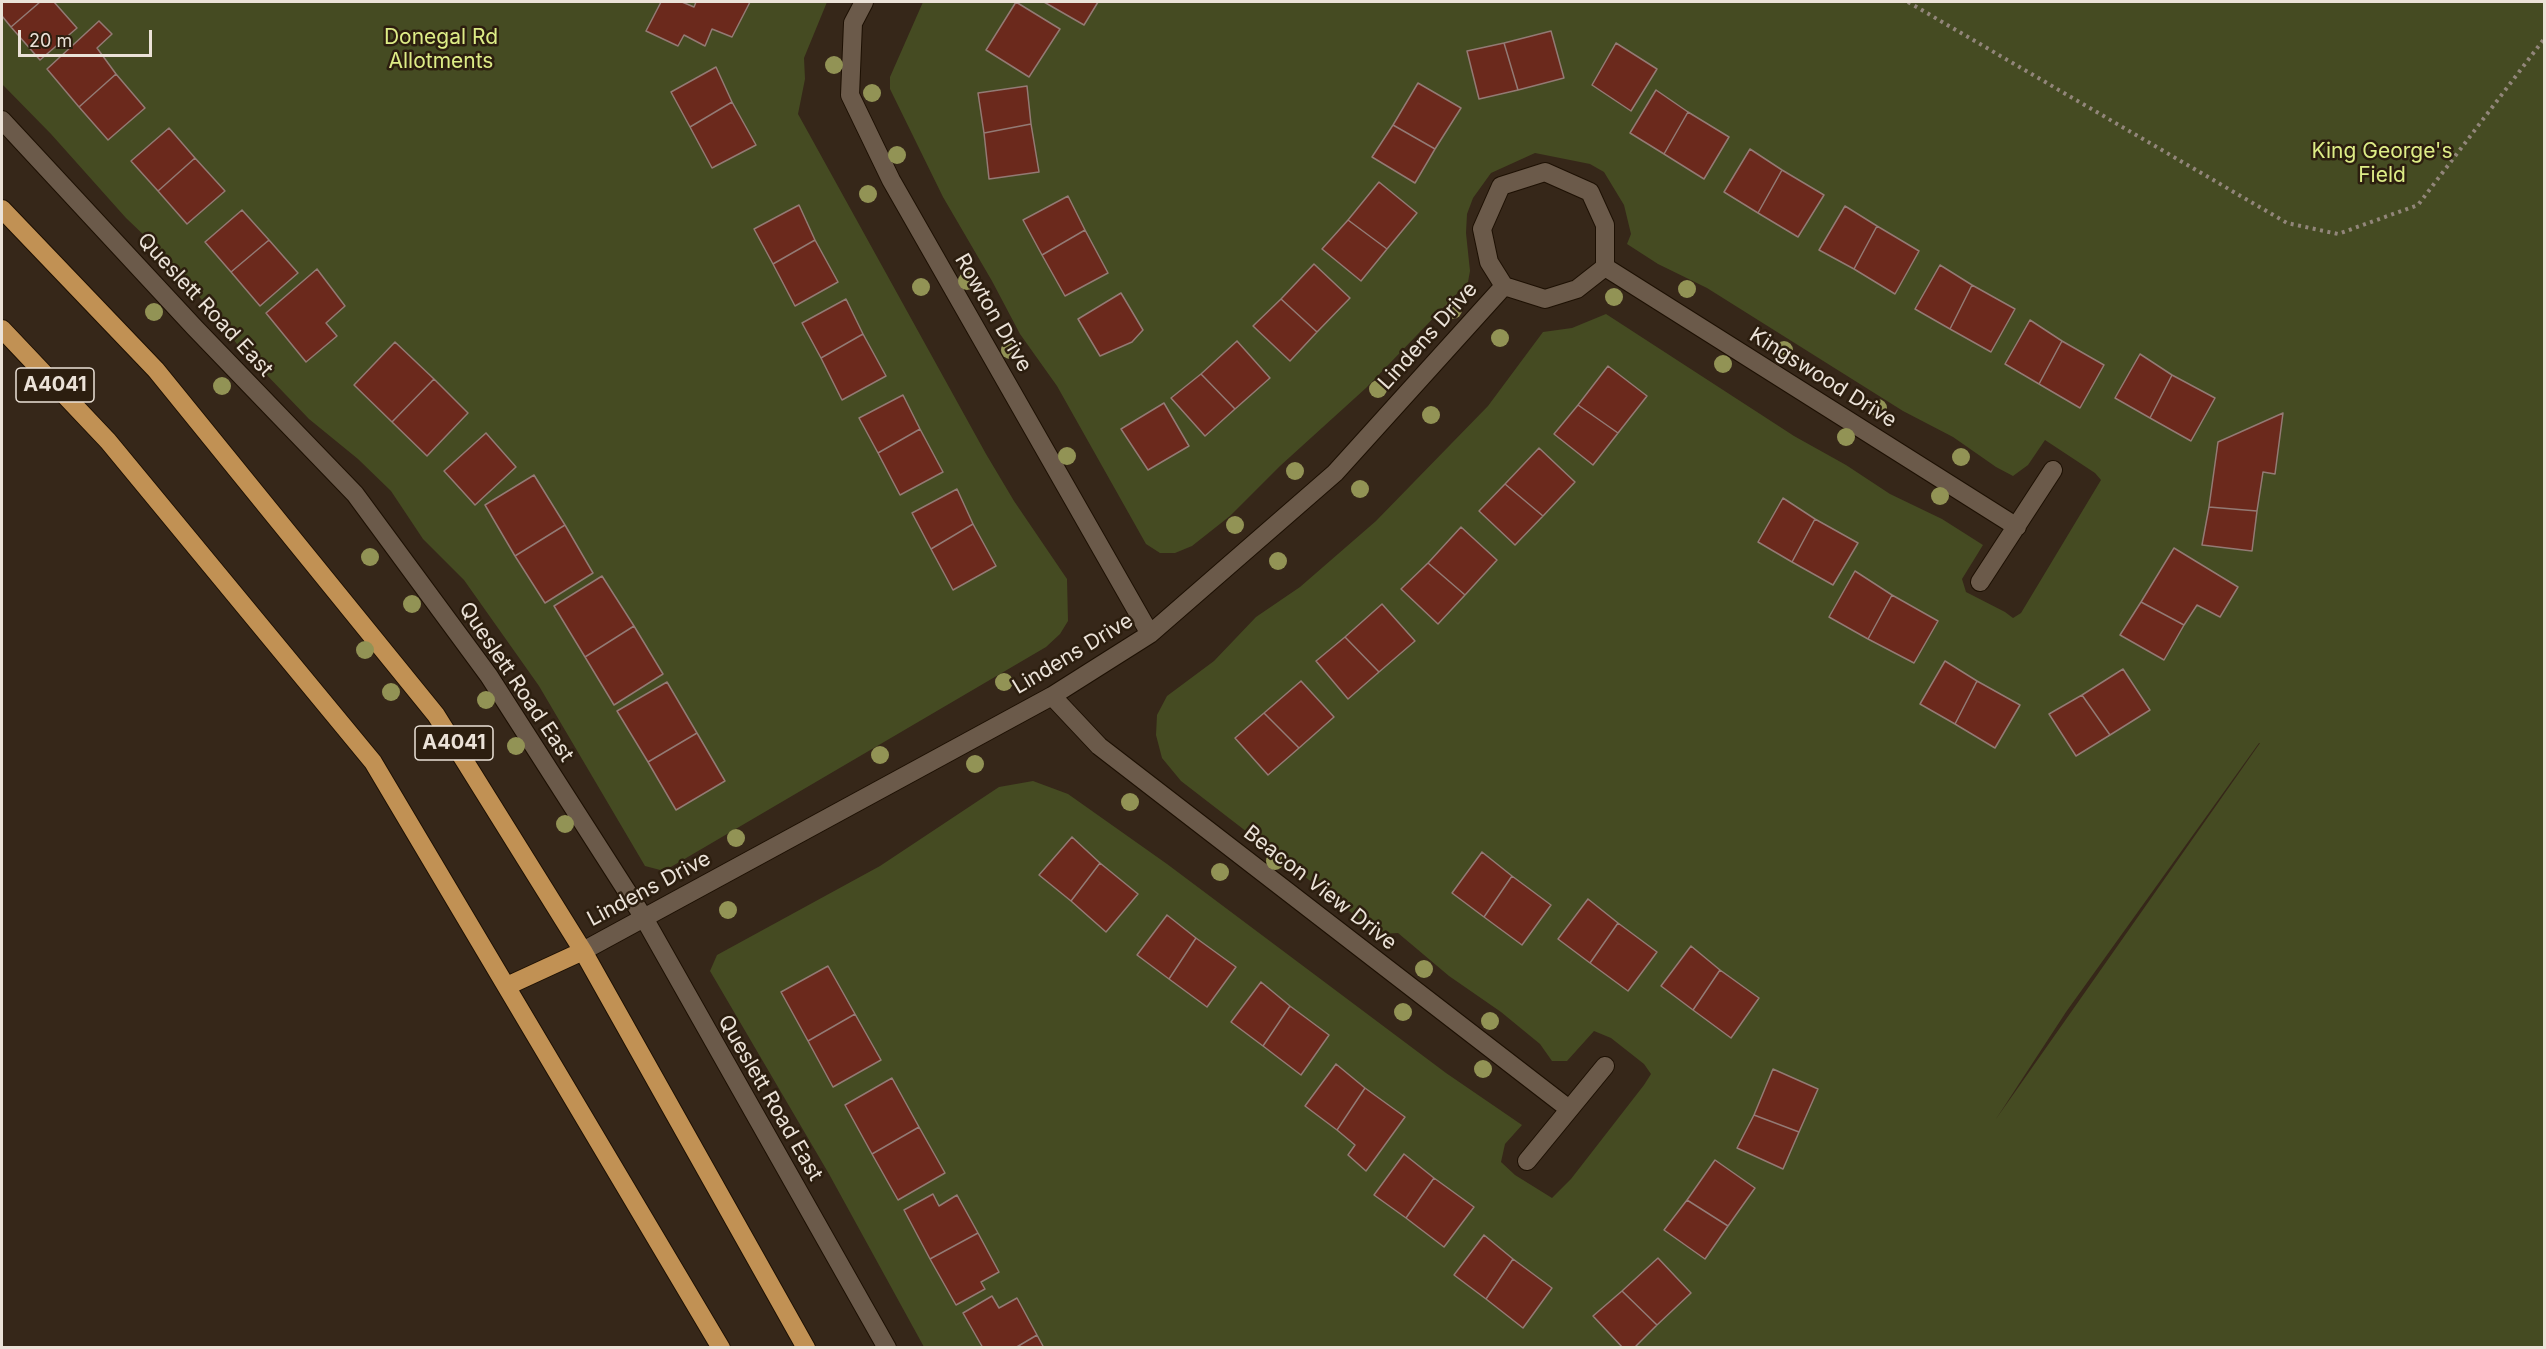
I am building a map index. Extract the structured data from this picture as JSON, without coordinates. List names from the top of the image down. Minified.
{"streets":{"highway":["A4041"],"street":["Queslett Road East","Rowton Drive","Lindens Drive","Kingswood Drive","Beacon View Drive"]},"crossings":[["Queslett Road East","Lindens Drive"],["Rowton Drive","Lindens Drive"],["Lindens Drive","Kingswood Drive"],["Lindens Drive","A4041"],["Lindens Drive","Beacon View Drive"]],"parks":["Donegal Rd Allotments","King George's Field"],"scale_bar":"20 m"}
